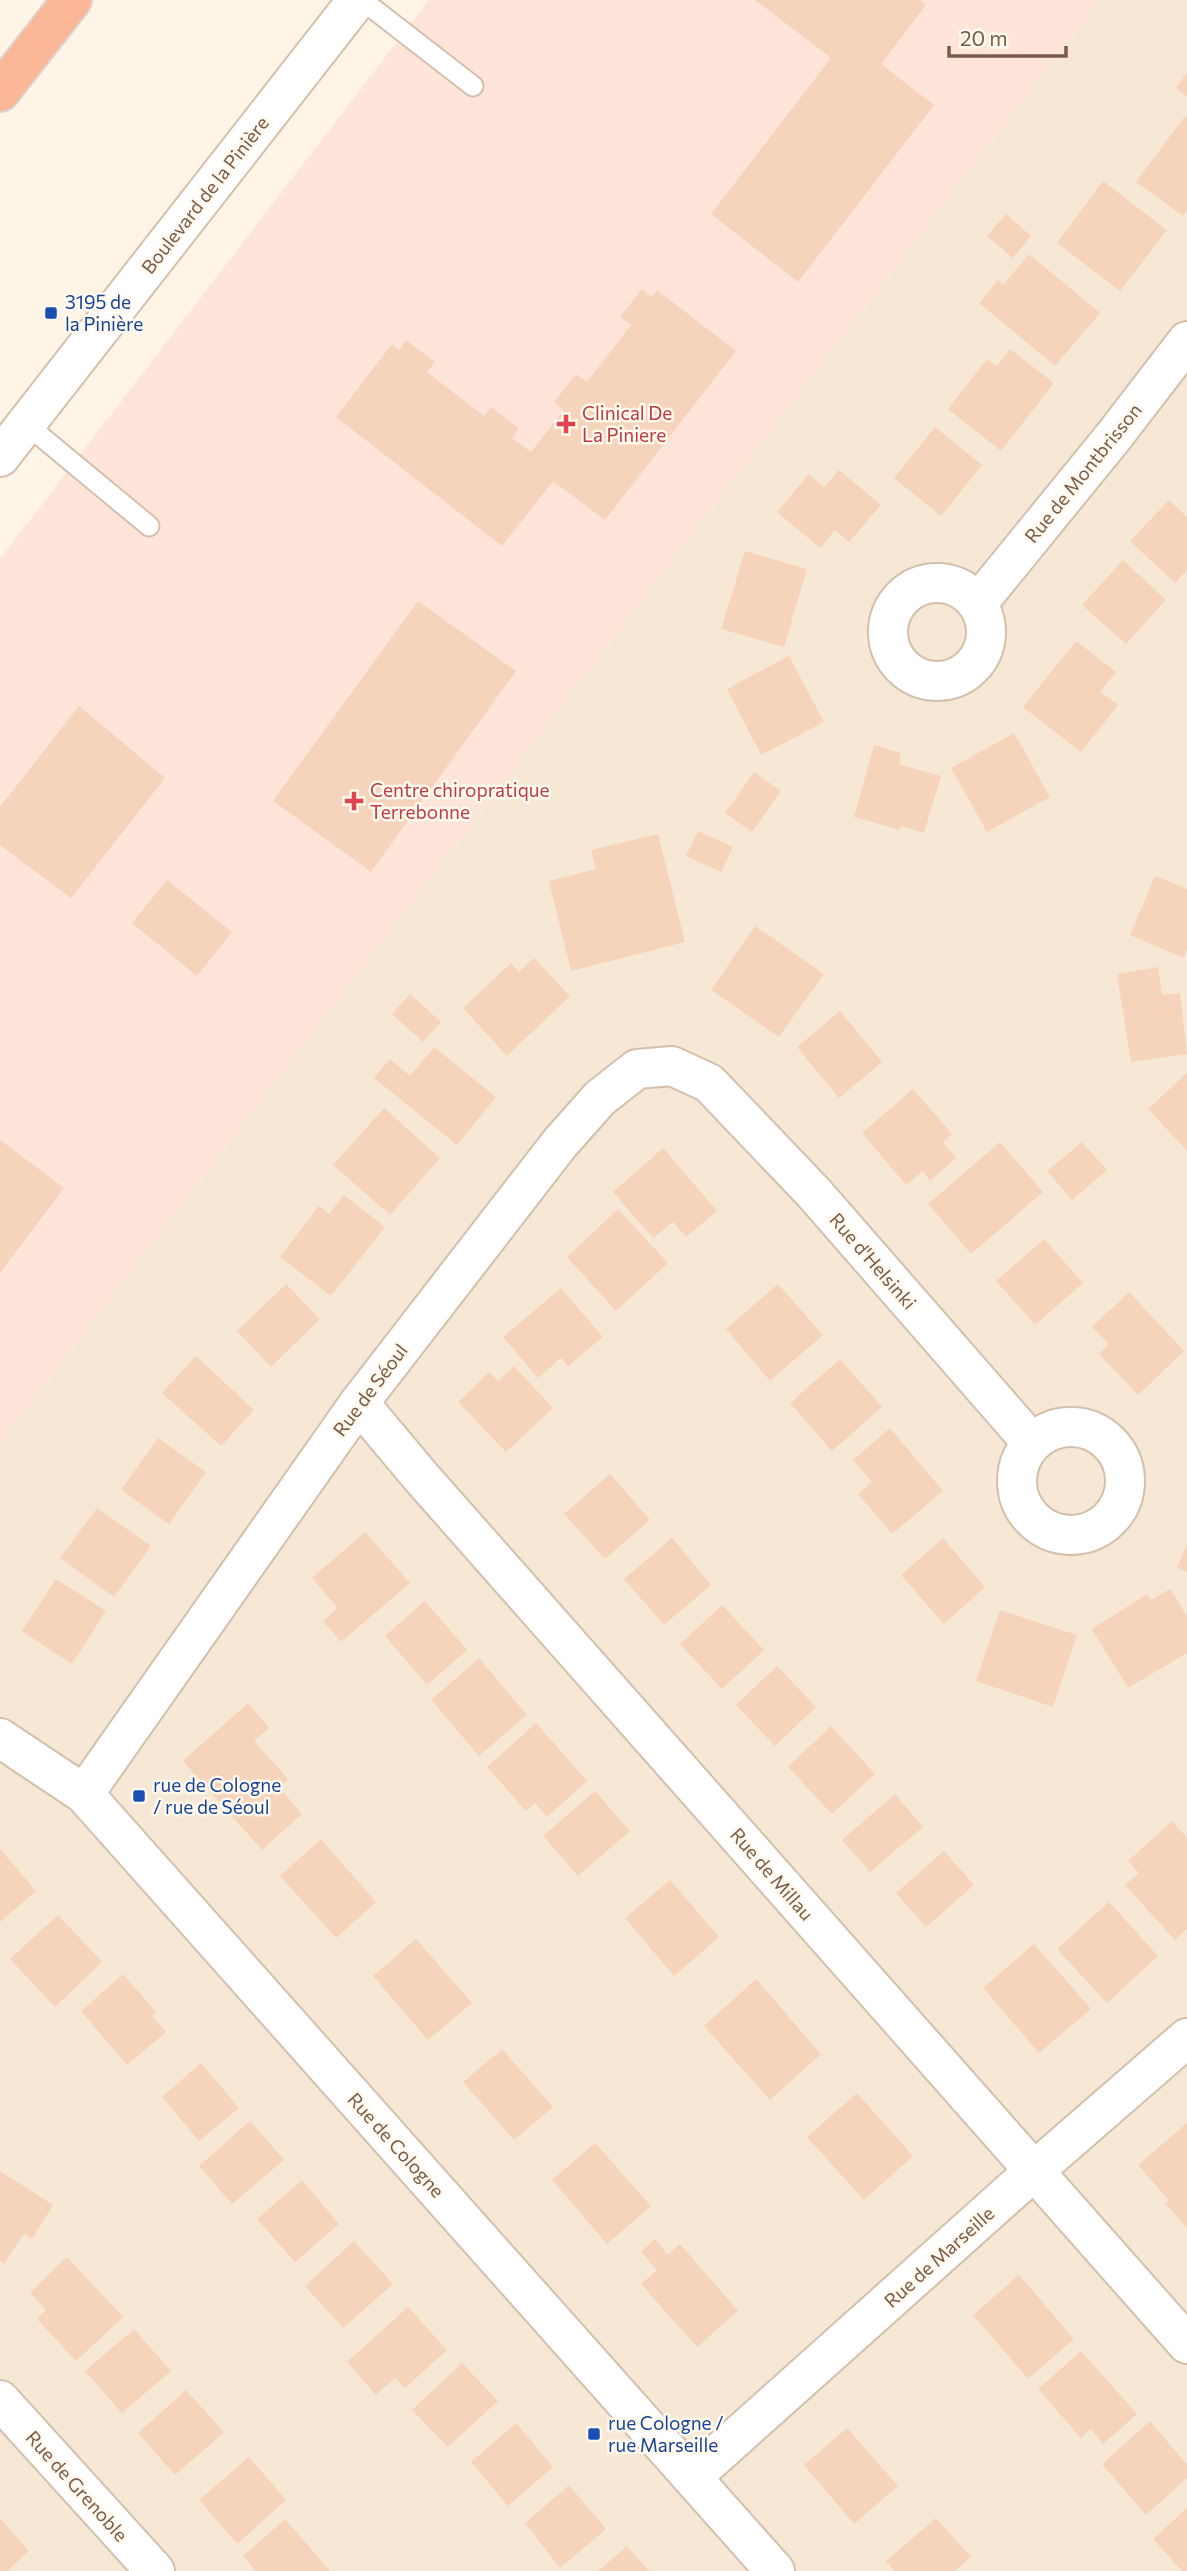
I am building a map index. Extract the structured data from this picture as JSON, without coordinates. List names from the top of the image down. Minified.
{"streets":{"street":["Boulevard de la Pinière","Rue de Montbrisson","Rue d'Helsinki","Rue de Séoul","Rue de Millau","Rue de Cologne","Rue de Marseille","Rue de Grenoble"]},"crossings":[["Rue d'Helsinki","Rue de Séoul"],["Rue de Séoul","Rue de Millau"],["Rue de Séoul","Rue de Cologne"],["Rue de Millau","Rue de Marseille"],["Rue de Cologne","Rue de Marseille"]],"places":{"transit":["3195 de la Pinière","rue de Cologne / rue de Séoul","rue Cologne / rue Marseille"],"health":["Clinical De La Piniere","Centre chiropratique Terrebonne"]},"scale_bar":"20 m"}
